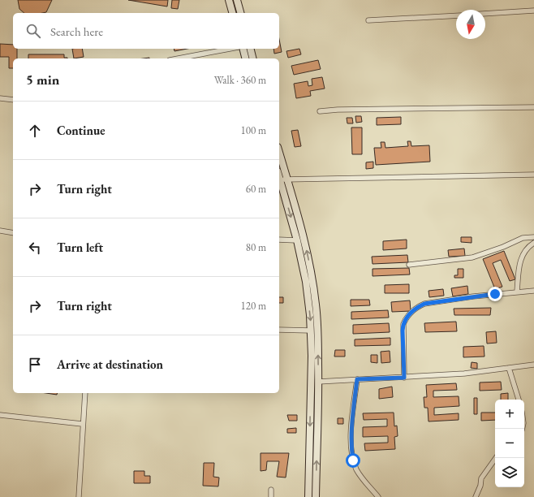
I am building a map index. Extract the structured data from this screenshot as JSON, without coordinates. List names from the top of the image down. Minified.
{"north":"bottom","page":{"search":"Search here","heading":["5 min","Walk · 360 m"],"list":[["Continue","100 m"],["Turn right","60 m"],["Turn left","80 m"],["Turn right","120 m"],"Arrive at destination"],"map_buttons":["+","−"]}}
